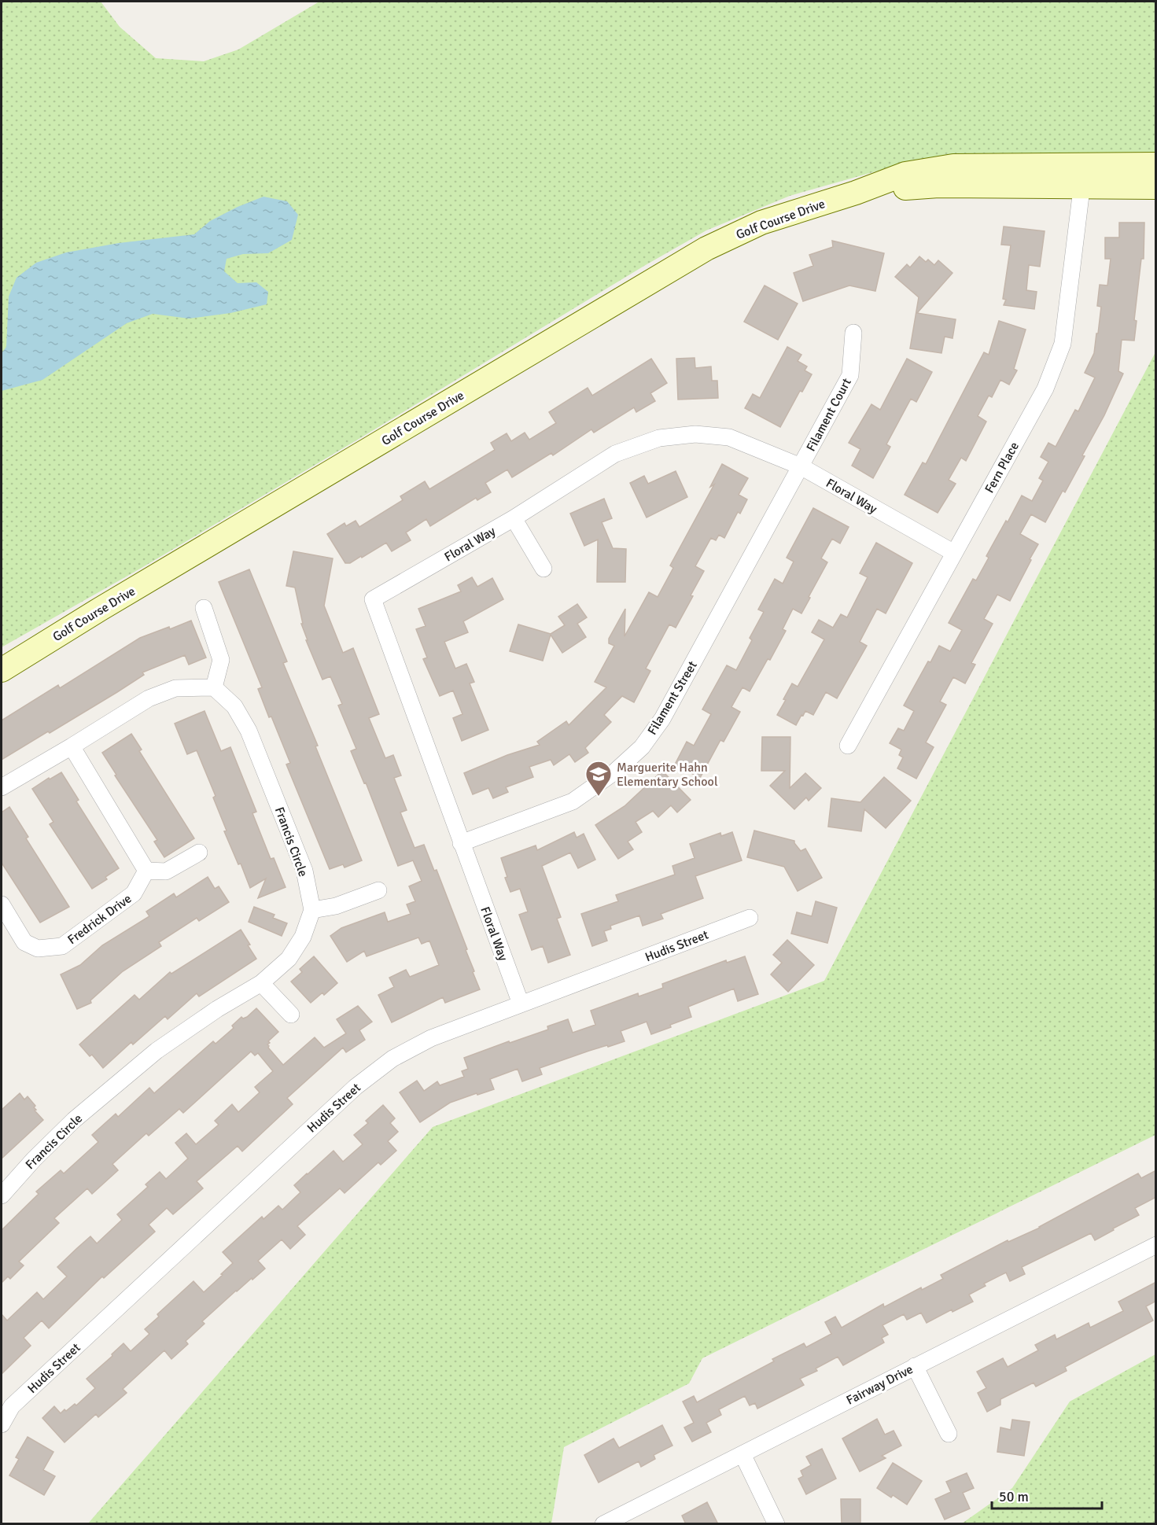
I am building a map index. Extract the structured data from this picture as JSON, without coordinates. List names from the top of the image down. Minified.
{"streets":{"street":["Golf Course Drive","Filament Court","Fern Place","Floral Way","Filament Street","Francis Circle","Fredrick Drive","Hudis Street","Fairway Drive"]},"crossings":[["Golf Course Drive","Fern Place"],["Filament Court","Floral Way"],["Filament Court","Filament Street"],["Fern Place","Floral Way"],["Floral Way","Filament Street"],["Floral Way","Hudis Street"]],"places":{"school or university":["Marguerite Hahn Elementary School"]},"scale_bar":"50 m"}
